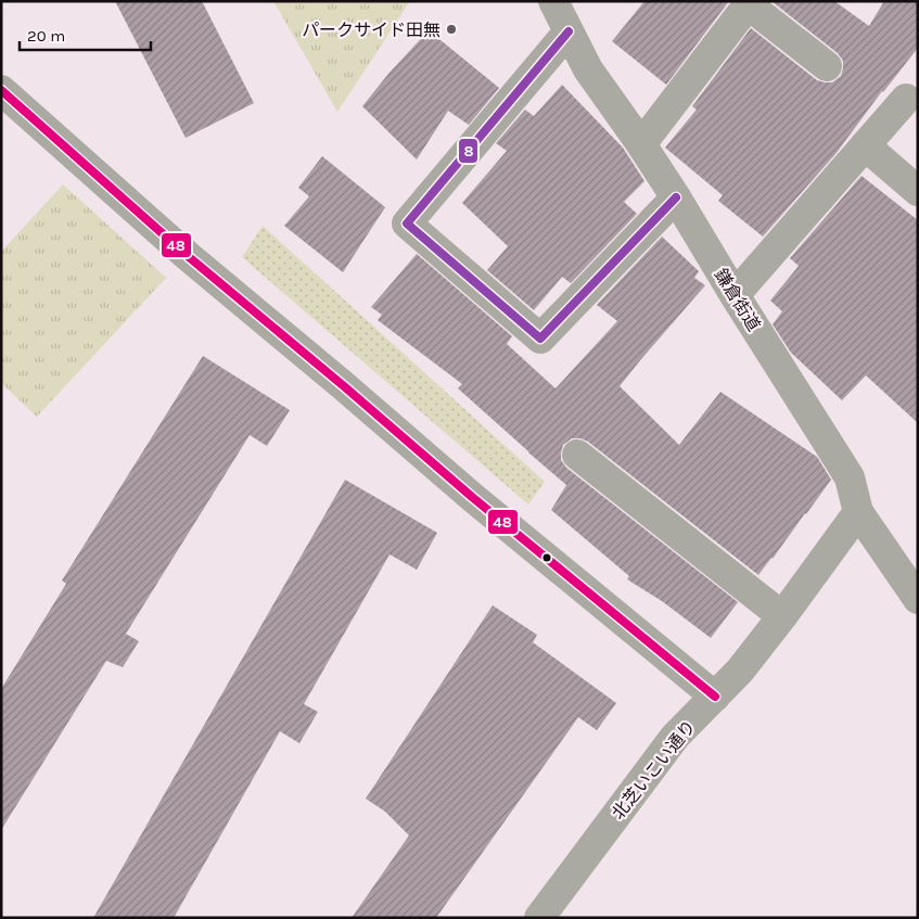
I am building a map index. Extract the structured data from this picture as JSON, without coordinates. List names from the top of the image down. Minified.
{"streets":{"street":["鎌倉街道","北芝いこい通り"]},"crossings":[["鎌倉街道","北芝いこい通り"]],"places":["パークサイド田無"],"lines":["transit line 8","transit line 48"],"scale_bar":"20 m"}
